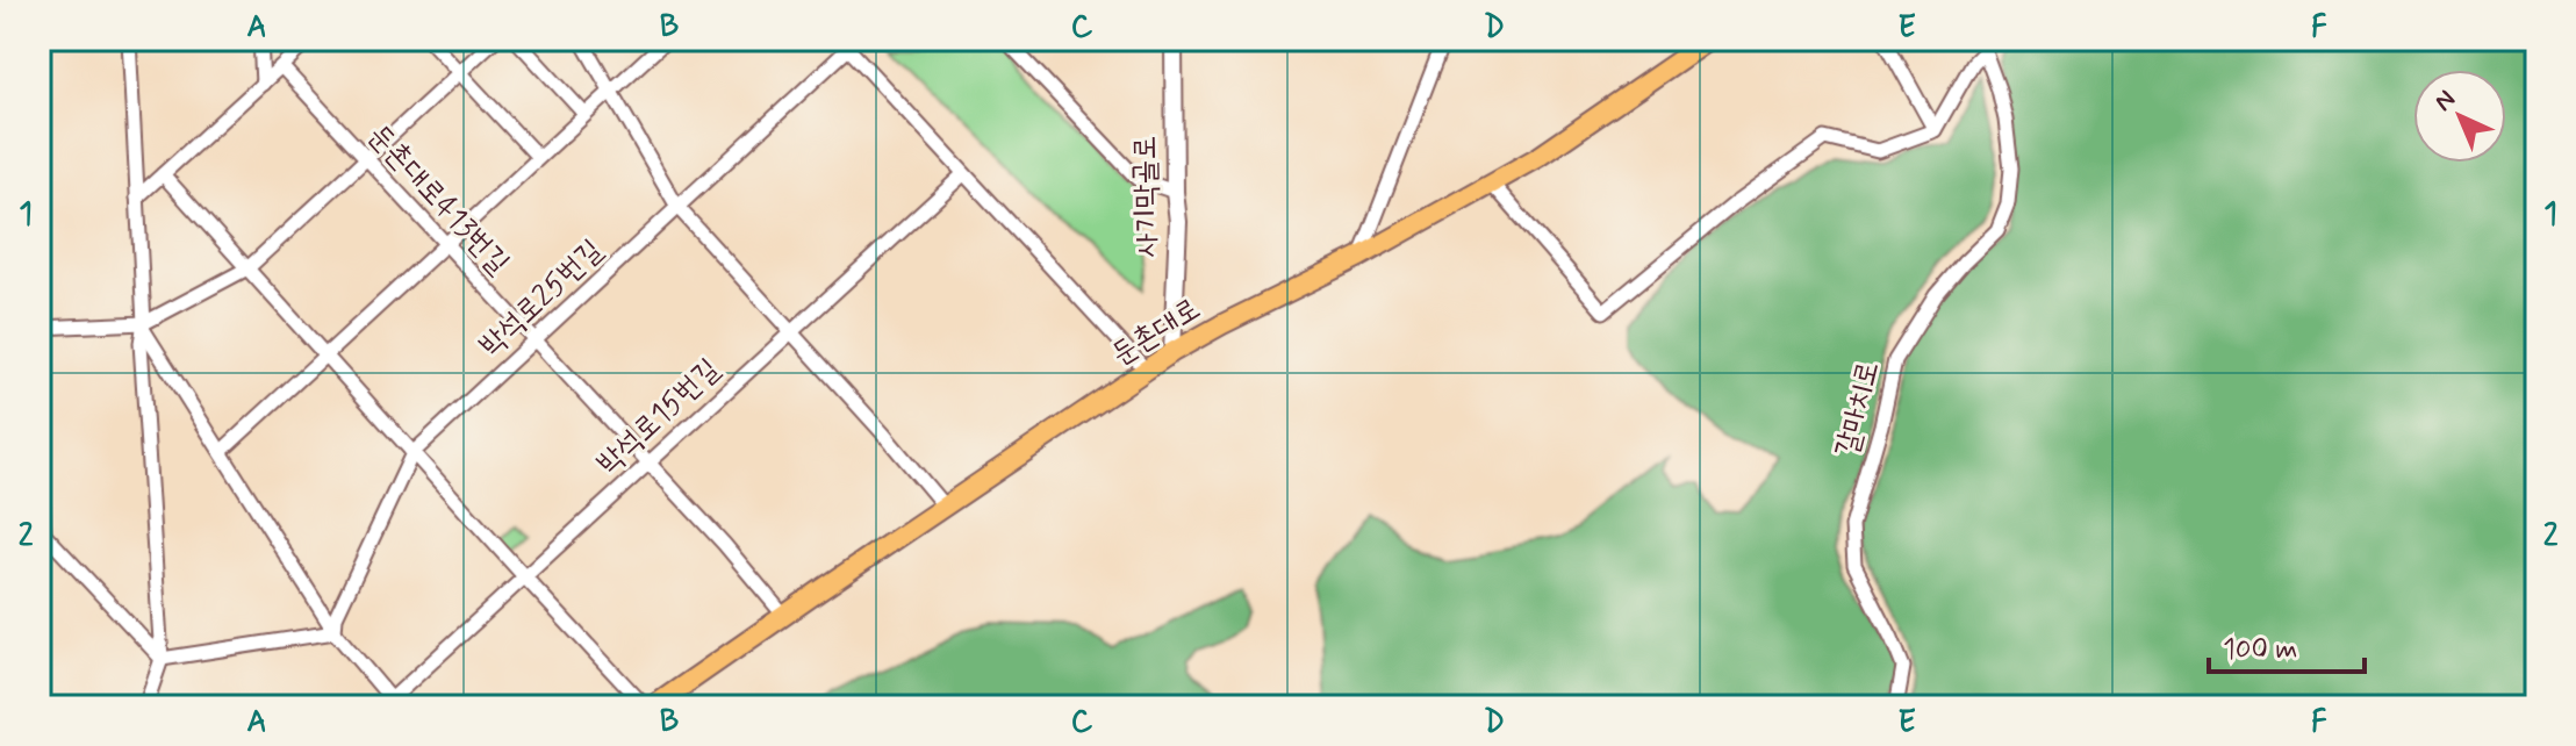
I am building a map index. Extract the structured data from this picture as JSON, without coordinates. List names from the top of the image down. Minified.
{"streets":{"main road":["둔촌대로"],"street":["사기막골로","둔촌대로413번길","박석로25번길","갈마치로","박석로15번길"]},"crossings":[["사기막골로","둔촌대로"],["둔촌대로413번길","박석로25번길"],["둔촌대로413번길","둔촌대로"],["둔촌대로413번길","박석로15번길"]],"scale_bar":"100 m","north":"top left","grid":{"columns":["A","B","C","D","E","F"],"rows":["1","2"]}}
